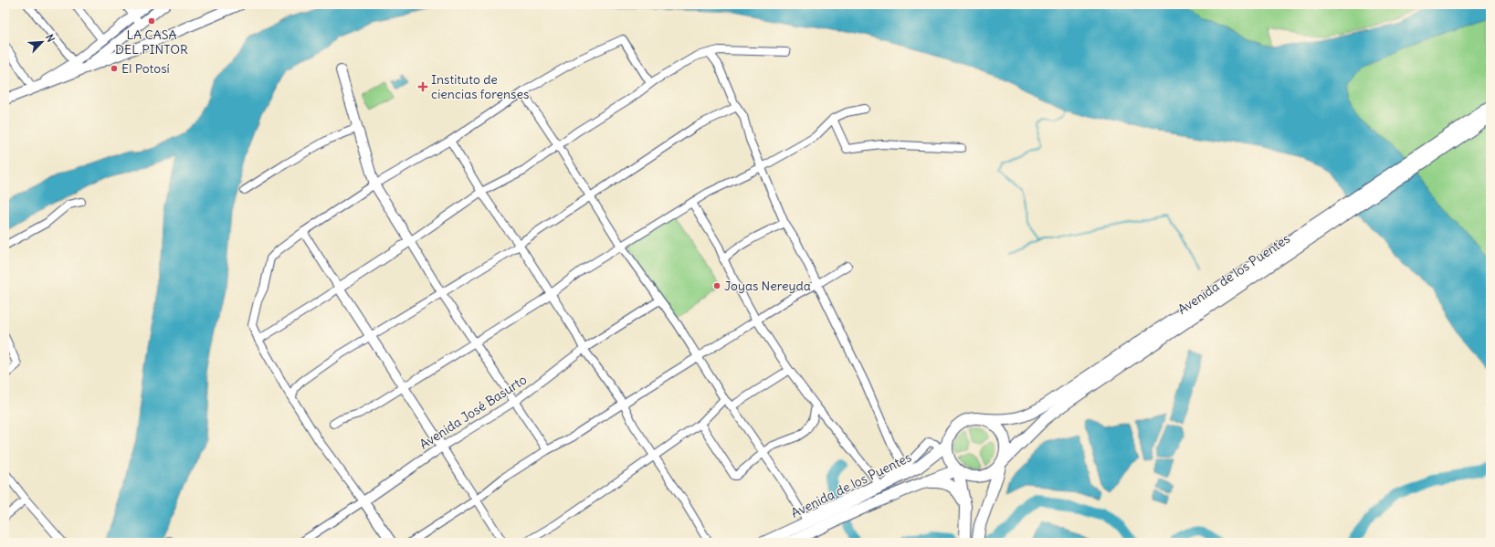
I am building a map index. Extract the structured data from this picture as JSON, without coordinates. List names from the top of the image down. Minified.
{"streets":{"main road":["Avenida de los Puentes"],"street":["Avenida José Basurto"]},"places":{"other":["LA CASA DEL PINTOR","El Potosí","Joyas Nereyda"],"health":["Instituto de ciencias forenses"]},"north":"top right"}
